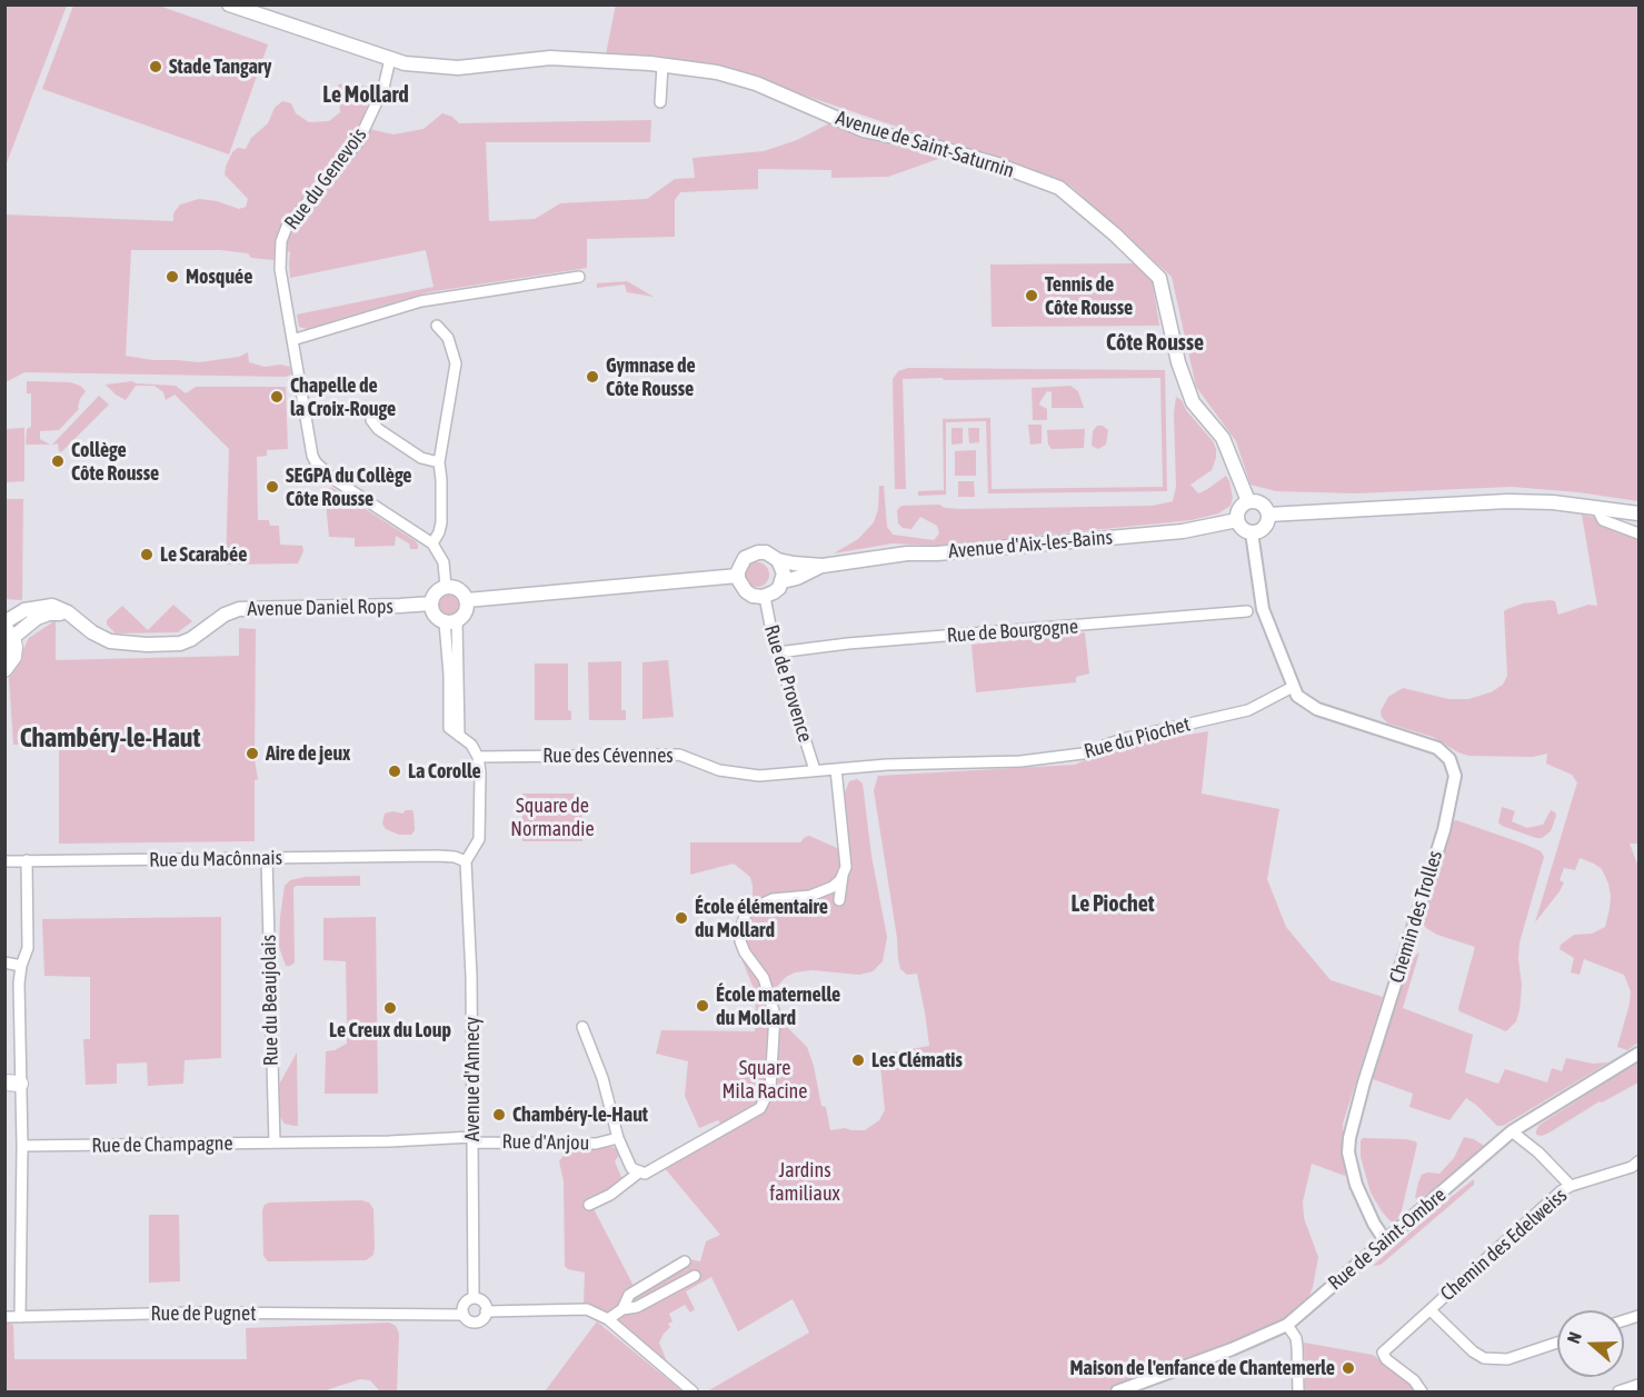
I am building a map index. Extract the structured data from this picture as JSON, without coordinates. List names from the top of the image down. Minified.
{"streets":{"main road":["Avenue de Saint-Saturnin","Avenue d'Aix-les-Bains","Avenue Daniel Rops"],"street":["Rue du Genevois","Rue de Bourgogne","Rue de Provence","Rue du Piochet","Rue des Cévennes","Rue du Macônnais","Chemin des Trolles","Rue du Beaujolais","Avenue d'Annecy","Rue d'Anjou","Rue de Champagne","Rue de Saint-Ombre","Chemin des Edelweiss","Rue de Pugnet"]},"crossings":[["Avenue de Saint-Saturnin","Rue du Genevois"],["Avenue de Saint-Saturnin","Avenue d'Aix-les-Bains"],["Avenue d'Aix-les-Bains","Rue de Provence"],["Rue de Bourgogne","Rue de Provence"],["Rue de Provence","Rue du Piochet"],["Rue de Provence","Rue des Cévennes"],["Rue du Piochet","Rue des Cévennes"],["Rue du Piochet","Chemin des Trolles"],["Rue des Cévennes","Avenue d'Annecy"],["Rue du Macônnais","Rue du Beaujolais"],["Rue du Macônnais","Avenue d'Annecy"],["Chemin des Trolles","Rue de Saint-Ombre"],["Rue du Beaujolais","Rue de Champagne"],["Avenue d'Annecy","Rue d'Anjou"],["Avenue d'Annecy","Rue de Champagne"],["Avenue d'Annecy","Rue de Pugnet"],["Rue d'Anjou","Rue de Champagne"]],"districts":["Le Mollard","Côte Rousse","Chambéry-le-Haut","Le Piochet"],"parks":["Square de Normandie","Square Mila Racine","Jardins familiaux"],"places":["Stade Tangary","Mosquée","Tennis de Côte Rousse","Gymnase de Côte Rousse","Chapelle de la Croix-Rouge","Collège Côte Rousse","SEGPA du Collège Côte Rousse","Le Scarabée","Aire de jeux","La Corolle","École élémentaire du Mollard","École maternelle du Mollard","Le Creux du Loup","Les Clématis","Chambéry-le-Haut","Maison de l'enfance de Chantemerle"],"north":"left"}
